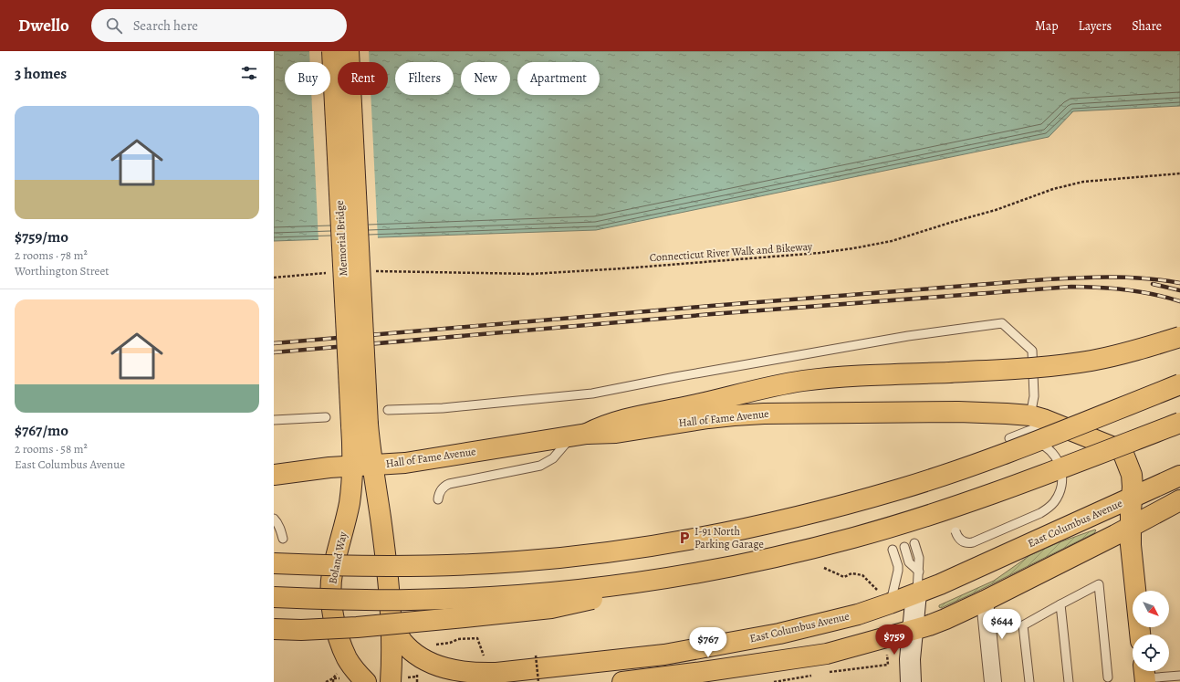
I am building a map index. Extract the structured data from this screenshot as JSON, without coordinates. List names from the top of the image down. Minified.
{"streets":{"main road":["Memorial Bridge","Hall of Fame Avenue","East Columbus Avenue","Boland Way"],"path":["Connecticut River Walk and Bikeway"]},"crossings":[["Memorial Bridge","Boland Way"],["Hall of Fame Avenue","East Columbus Avenue"],["Hall of Fame Avenue","Boland Way"]],"places":{"parking":["I-91 North Parking Garage"]},"north":"bottom right","page":{"header":"Dwello","search":"Search here","nav":["Map","Layers","Share"],"heading":"3 homes","chip":["Buy","Rent","Filters","New","Apartment"],"list":[{"name":"$759/mo","note":"2 rooms · 78 m² · Worthington Street"},{"name":"$767/mo","note":"2 rooms · 58 m² · East Columbus Avenue"}],"price":["$644","$759","$767"]}}
